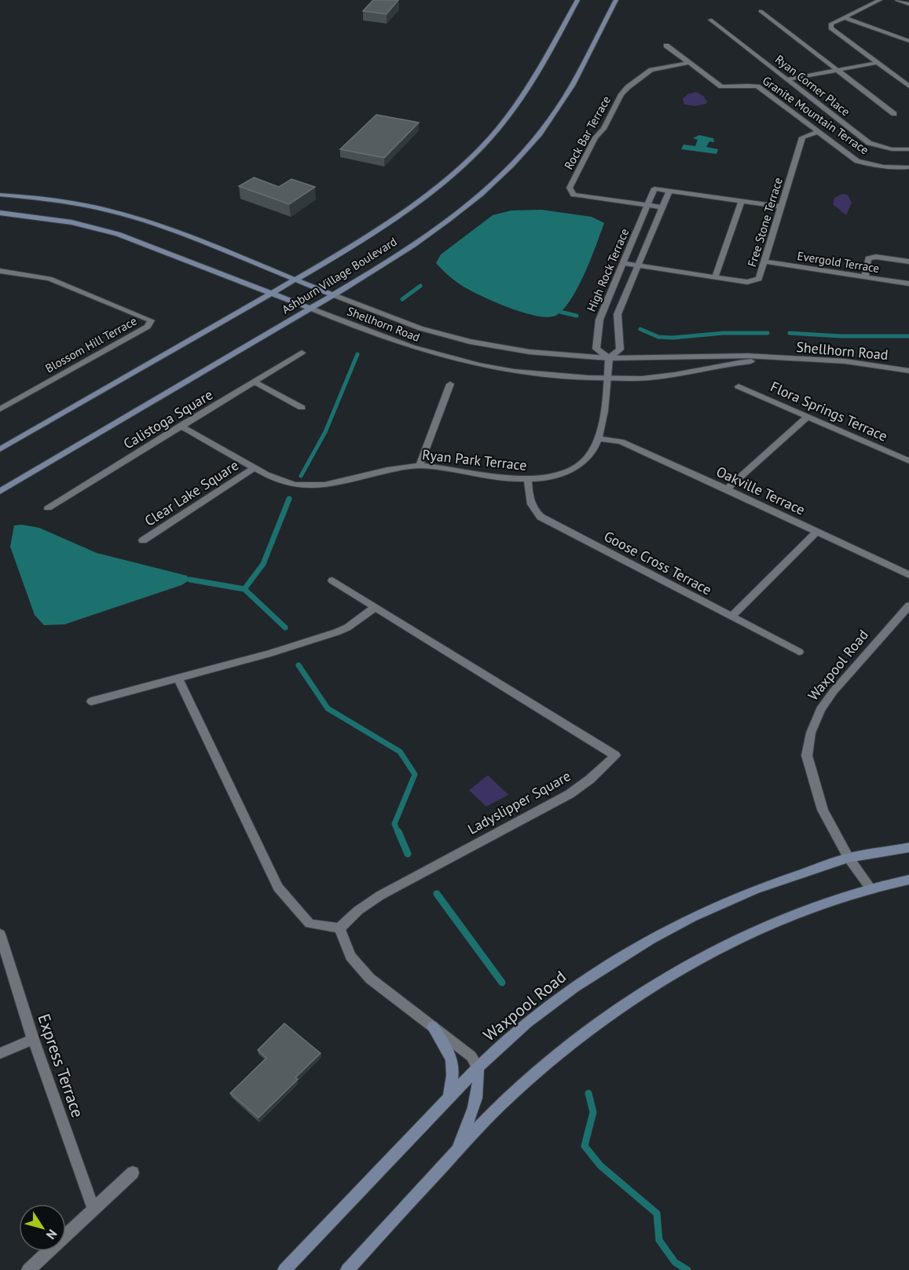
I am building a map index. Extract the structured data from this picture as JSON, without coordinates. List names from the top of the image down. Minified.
{"streets":{"main road":["Ashburn Village Boulevard","Shellhorn Road","Waxpool Road"],"street":["Ryan Corner Place","Granite Mountain Terrace","Rock Bar Terrace","Free Stone Terrace","Evergold Terrace","High Rock Terrace","Blossom Hill Terrace","Flora Springs Terrace","Calistoga Square","Ryan Park Terrace","Oakville Terrace","Clear Lake Square","Goose Cross Terrace","Ladyslipper Square","Express Terrace"]},"crossings":[["Granite Mountain Terrace","Rock Bar Terrace"],["Granite Mountain Terrace","Free Stone Terrace"],["Rock Bar Terrace","High Rock Terrace"],["Free Stone Terrace","Evergold Terrace"],["Free Stone Terrace","High Rock Terrace"],["High Rock Terrace","Shellhorn Road"],["High Rock Terrace","Ryan Park Terrace"],["Ashburn Village Boulevard","Shellhorn Road"],["Shellhorn Road","Ryan Park Terrace"],["Calistoga Square","Ryan Park Terrace"],["Ryan Park Terrace","Oakville Terrace"],["Ryan Park Terrace","Clear Lake Square"],["Ryan Park Terrace","Goose Cross Terrace"]],"north":"bottom right"}
